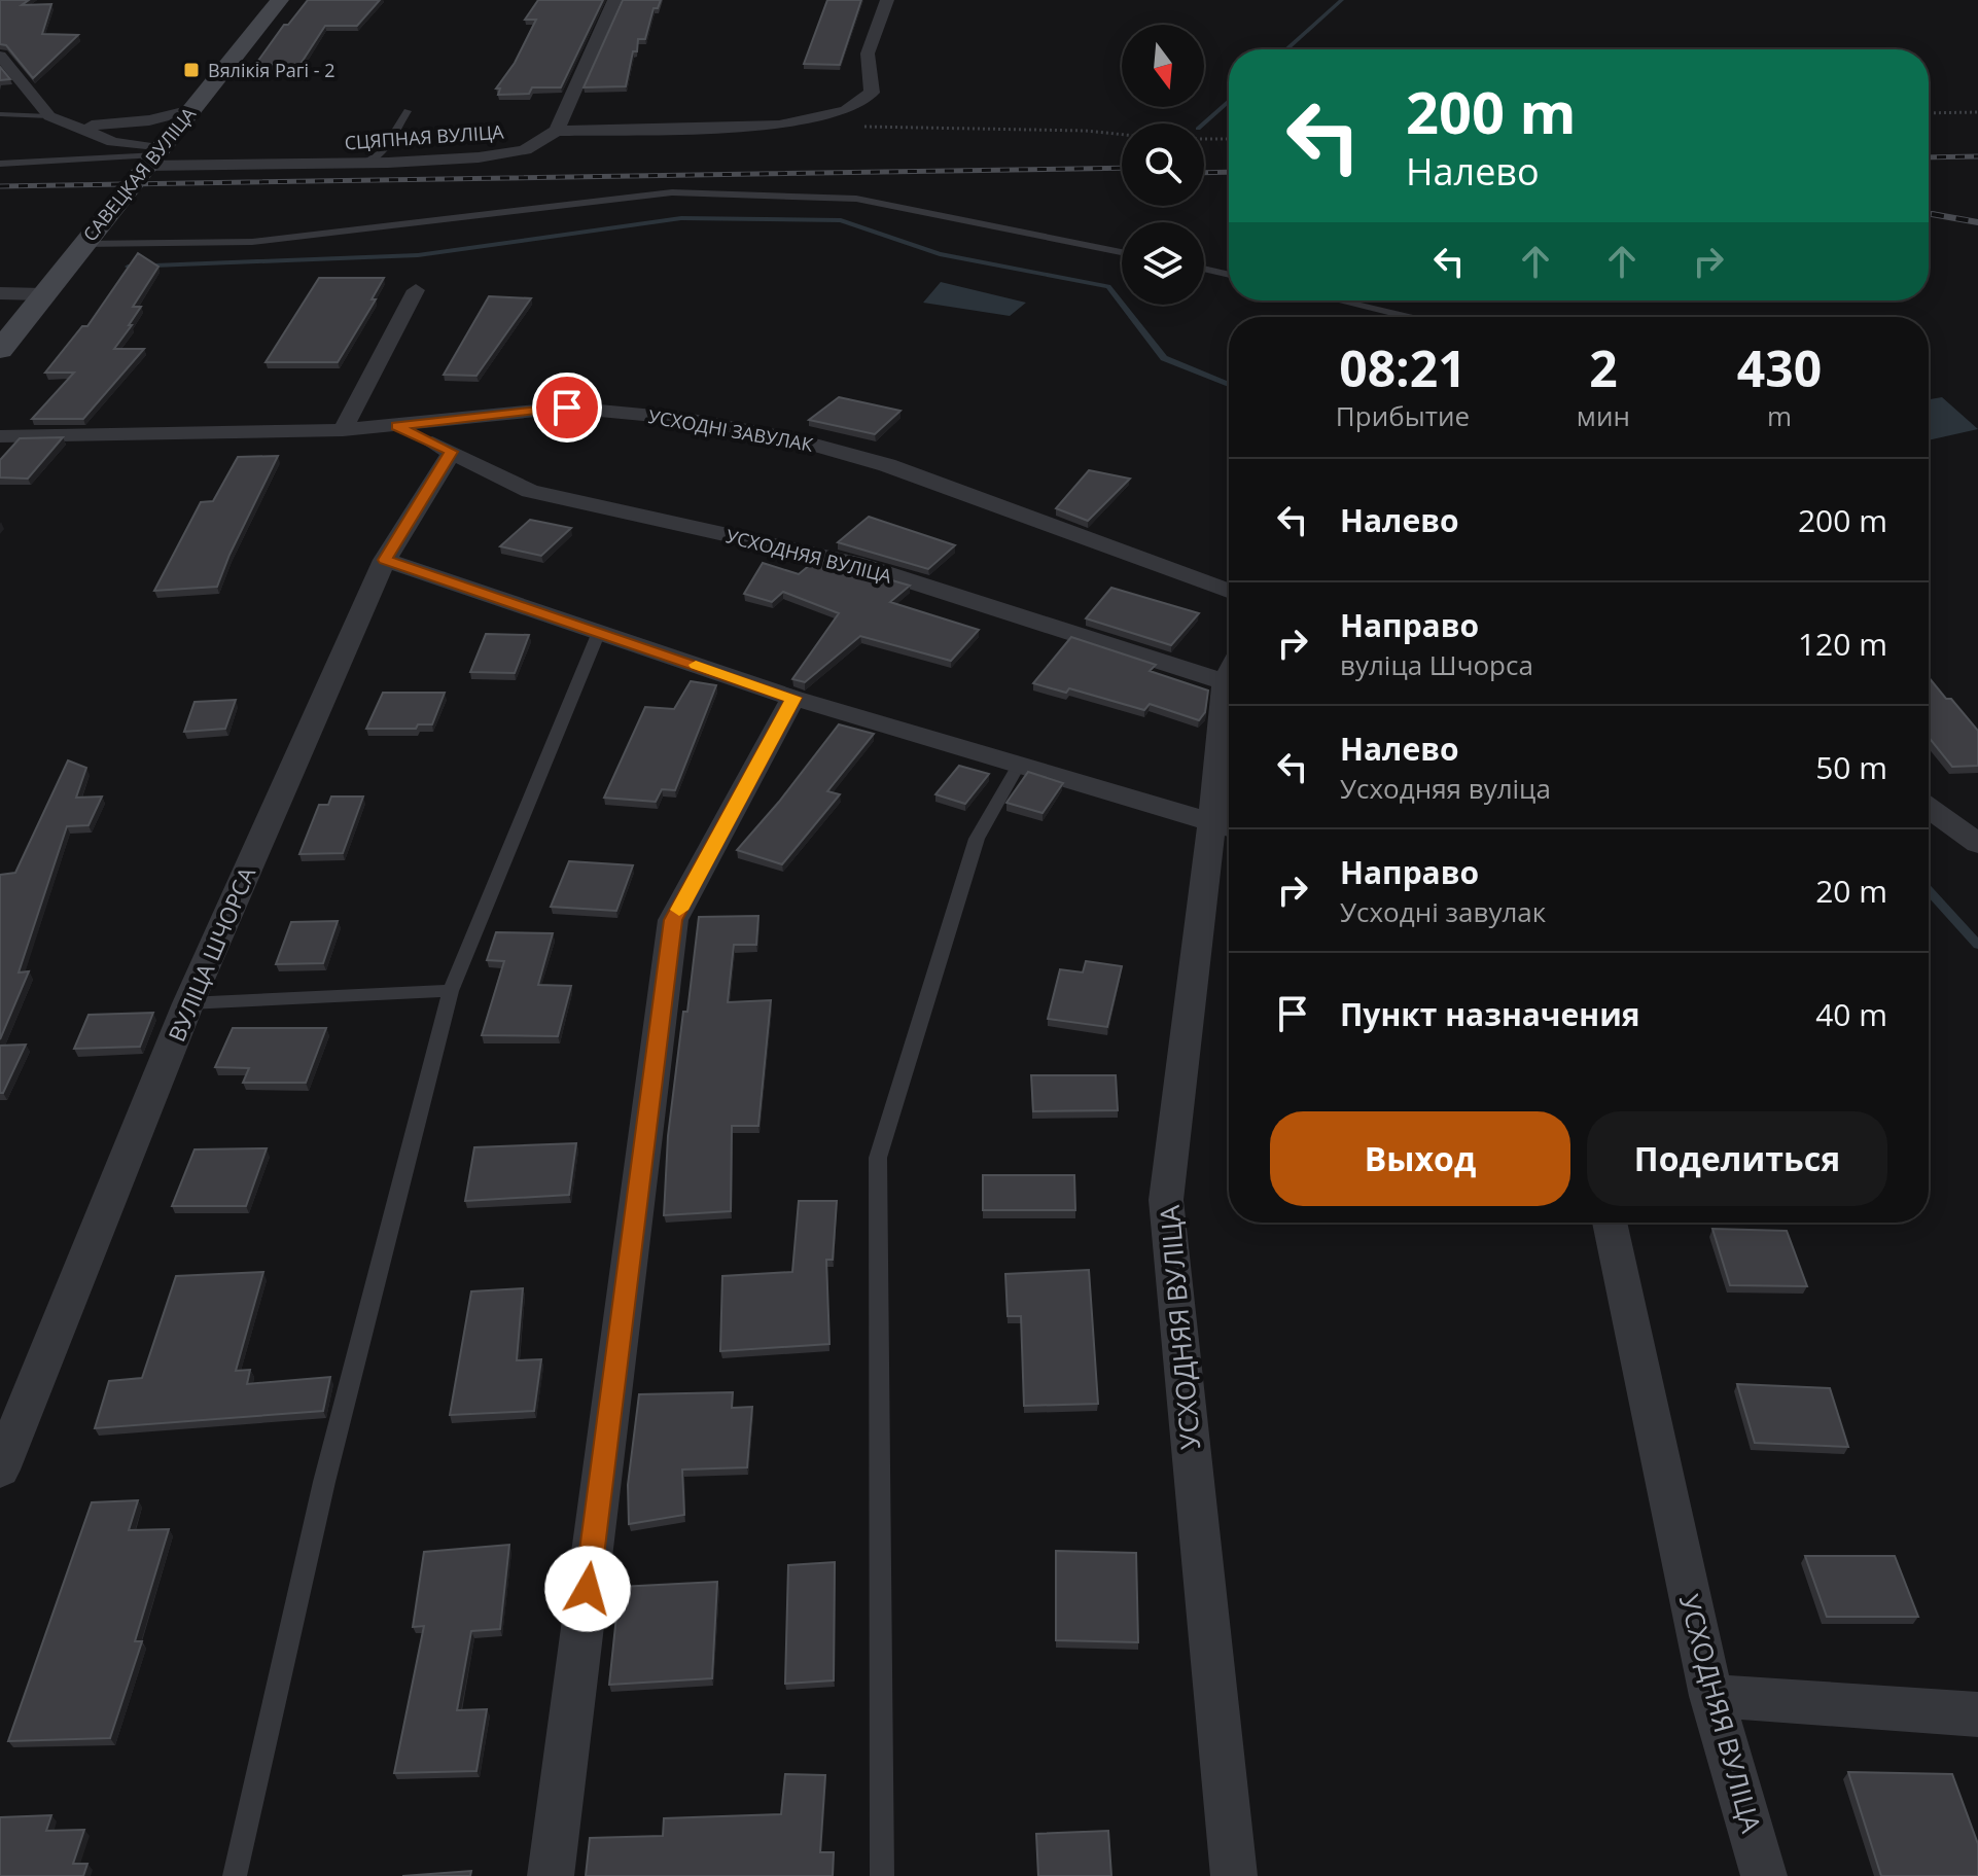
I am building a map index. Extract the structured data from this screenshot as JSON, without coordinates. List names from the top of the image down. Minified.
{"streets":{"main road":["САВЕЦКАЯ ВУЛІЦА"],"street":["СЦЯПНАЯ ВУЛІЦА","УСХОДНІ ЗАВУЛАК","УСХОДНЯЯ ВУЛІЦА","ВУЛІЦА ШЧОРСА"]},"crossings":[["СЦЯПНАЯ ВУЛІЦА","САВЕЦКАЯ ВУЛІЦА"],["УСХОДНІ ЗАВУЛАК","УСХОДНЯЯ ВУЛІЦА"],["УСХОДНЯЯ ВУЛІЦА","ВУЛІЦА ШЧОРСА"]],"places":{"transit":["Вялікія Рагі - 2"]},"north":"bottom","page":{"turn":["200 m","Налево"],"eta":["08:21","Прибытие","2","мин","430","m"],"list":[{"name":"Налево","value":"200 m"},{"name":"Направо","note":"вуліца Шчорса","value":"120 m"},{"name":"Налево","note":"Усходняя вуліца","value":"50 m"},{"name":"Направо","note":"Усходні завулак","value":"20 m"},{"name":"Пункт назначения","value":"40 m"}],"buttons":["Выход","Поделиться"]}}
